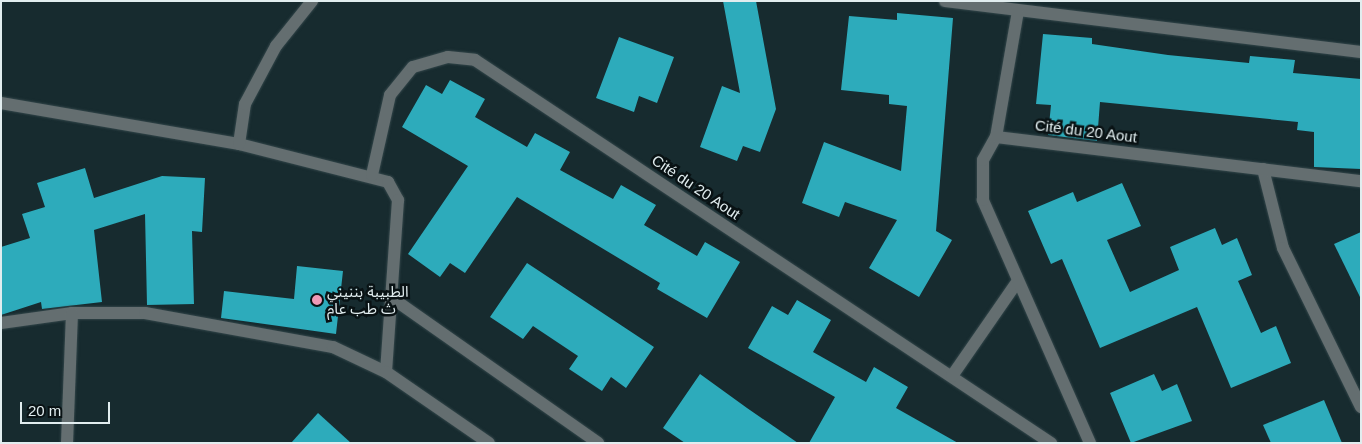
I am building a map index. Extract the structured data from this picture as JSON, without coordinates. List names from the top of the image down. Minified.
{"streets":{"street":["Cité du 20 Aout"]},"places":["الطبيبة بننيني ث طب عام"],"scale_bar":"20 m"}
